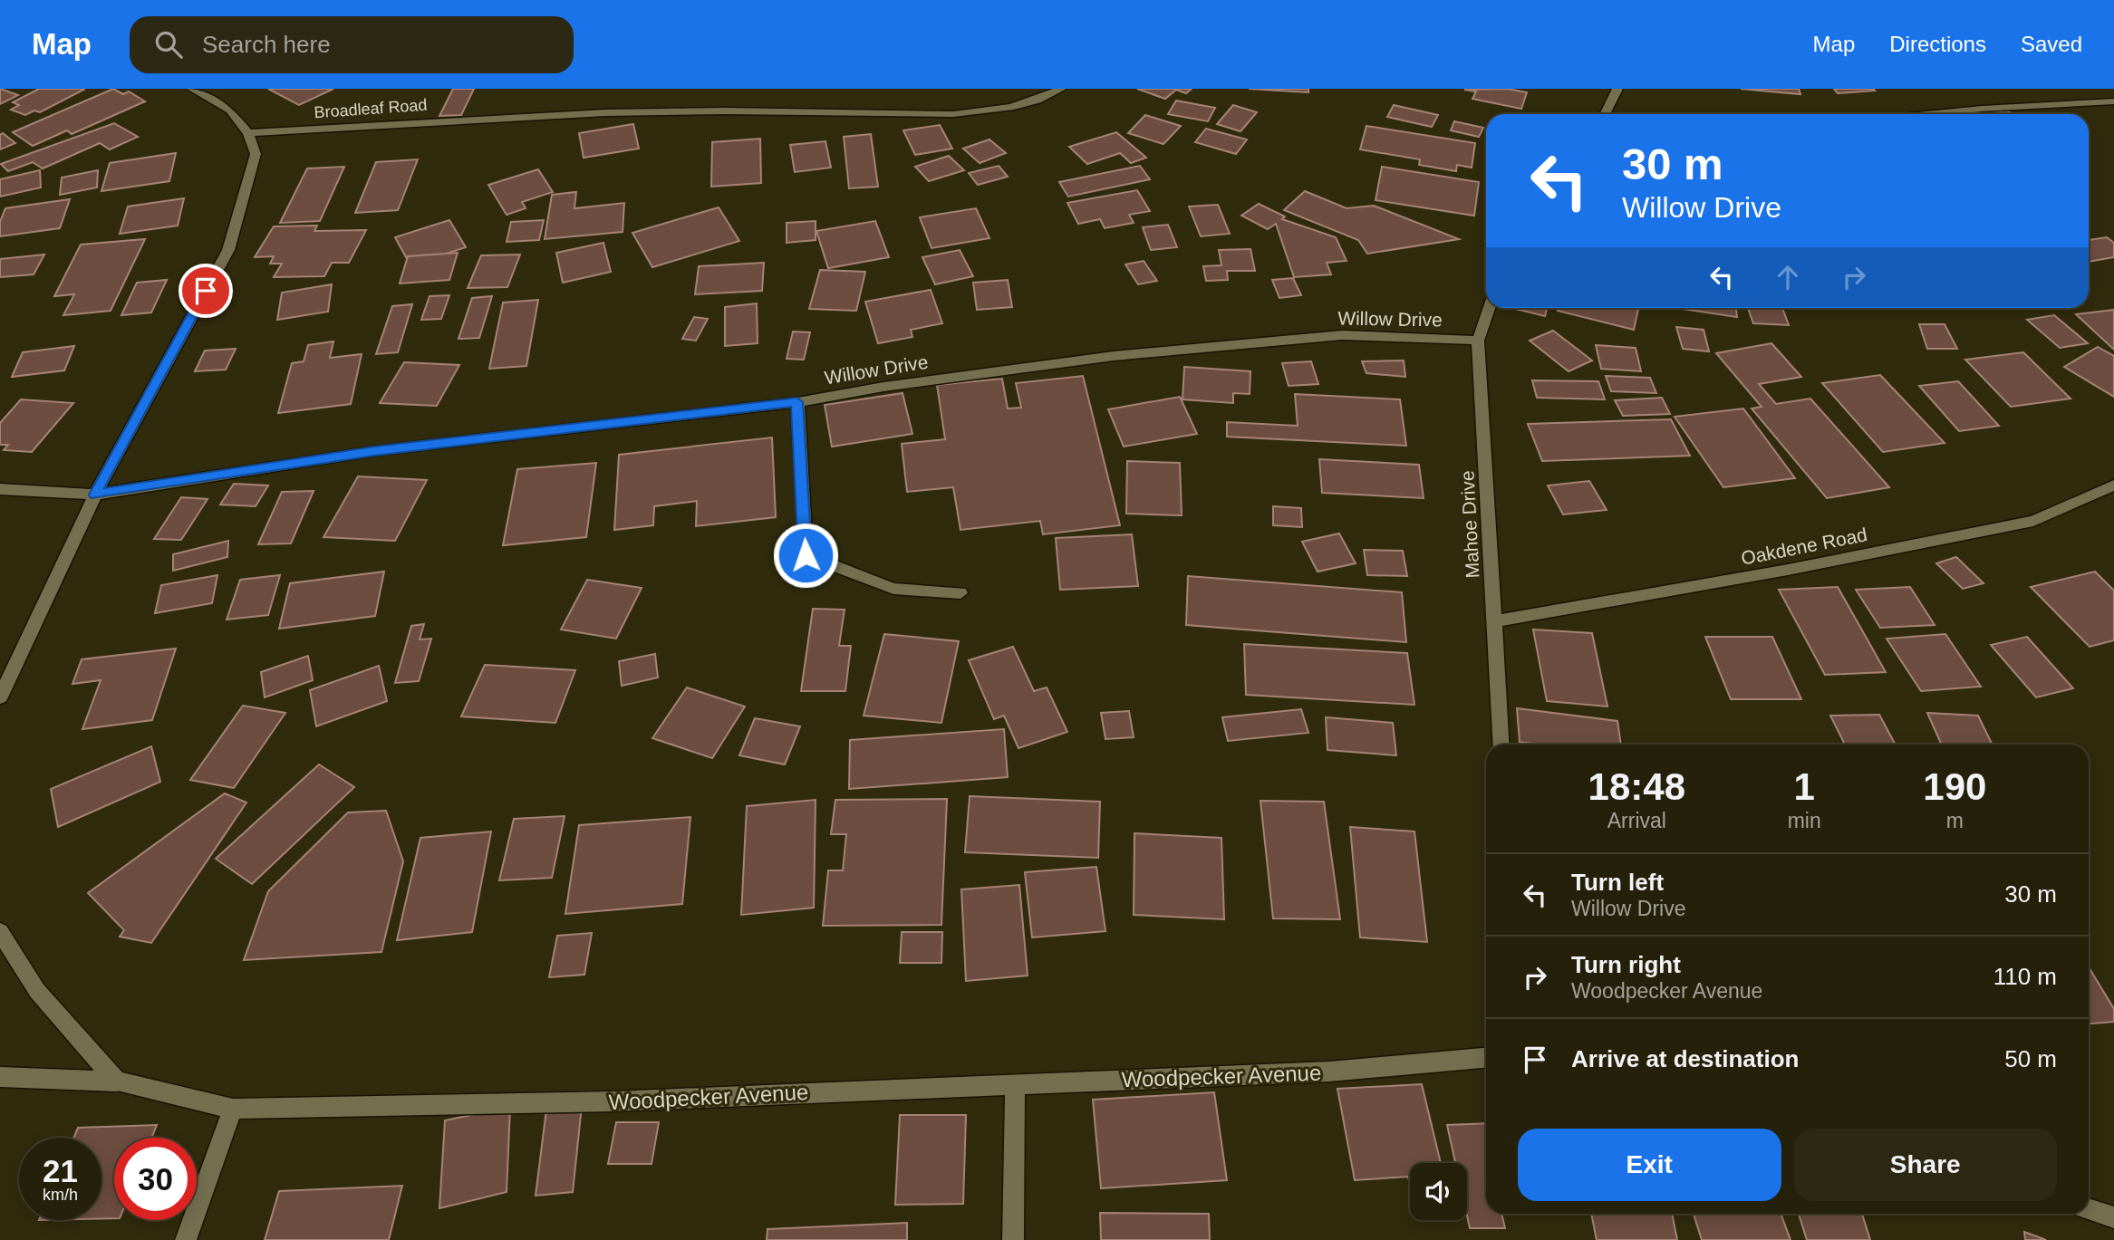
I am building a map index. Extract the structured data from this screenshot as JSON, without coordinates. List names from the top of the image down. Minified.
{"streets":{"street":["Broadleaf Road","Willow Drive","Mahoe Drive","Oakdene Road","Woodpecker Avenue"]},"crossings":[["Willow Drive","Mahoe Drive"],["Mahoe Drive","Oakdene Road"]],"page":{"header":"Map","search":"Search here","nav":["Map","Directions","Saved"],"turn":["30 m","Willow Drive"],"eta":["18:48","Arrival","1","min","190","m"],"list":[{"name":"Turn left","note":"Willow Drive","value":"30 m"},{"name":"Turn right","note":"Woodpecker Avenue","value":"110 m"},{"name":"Arrive at destination","value":"50 m"}],"buttons":["Exit","Share"],"speed":"21 km/h","limit":"30"}}
